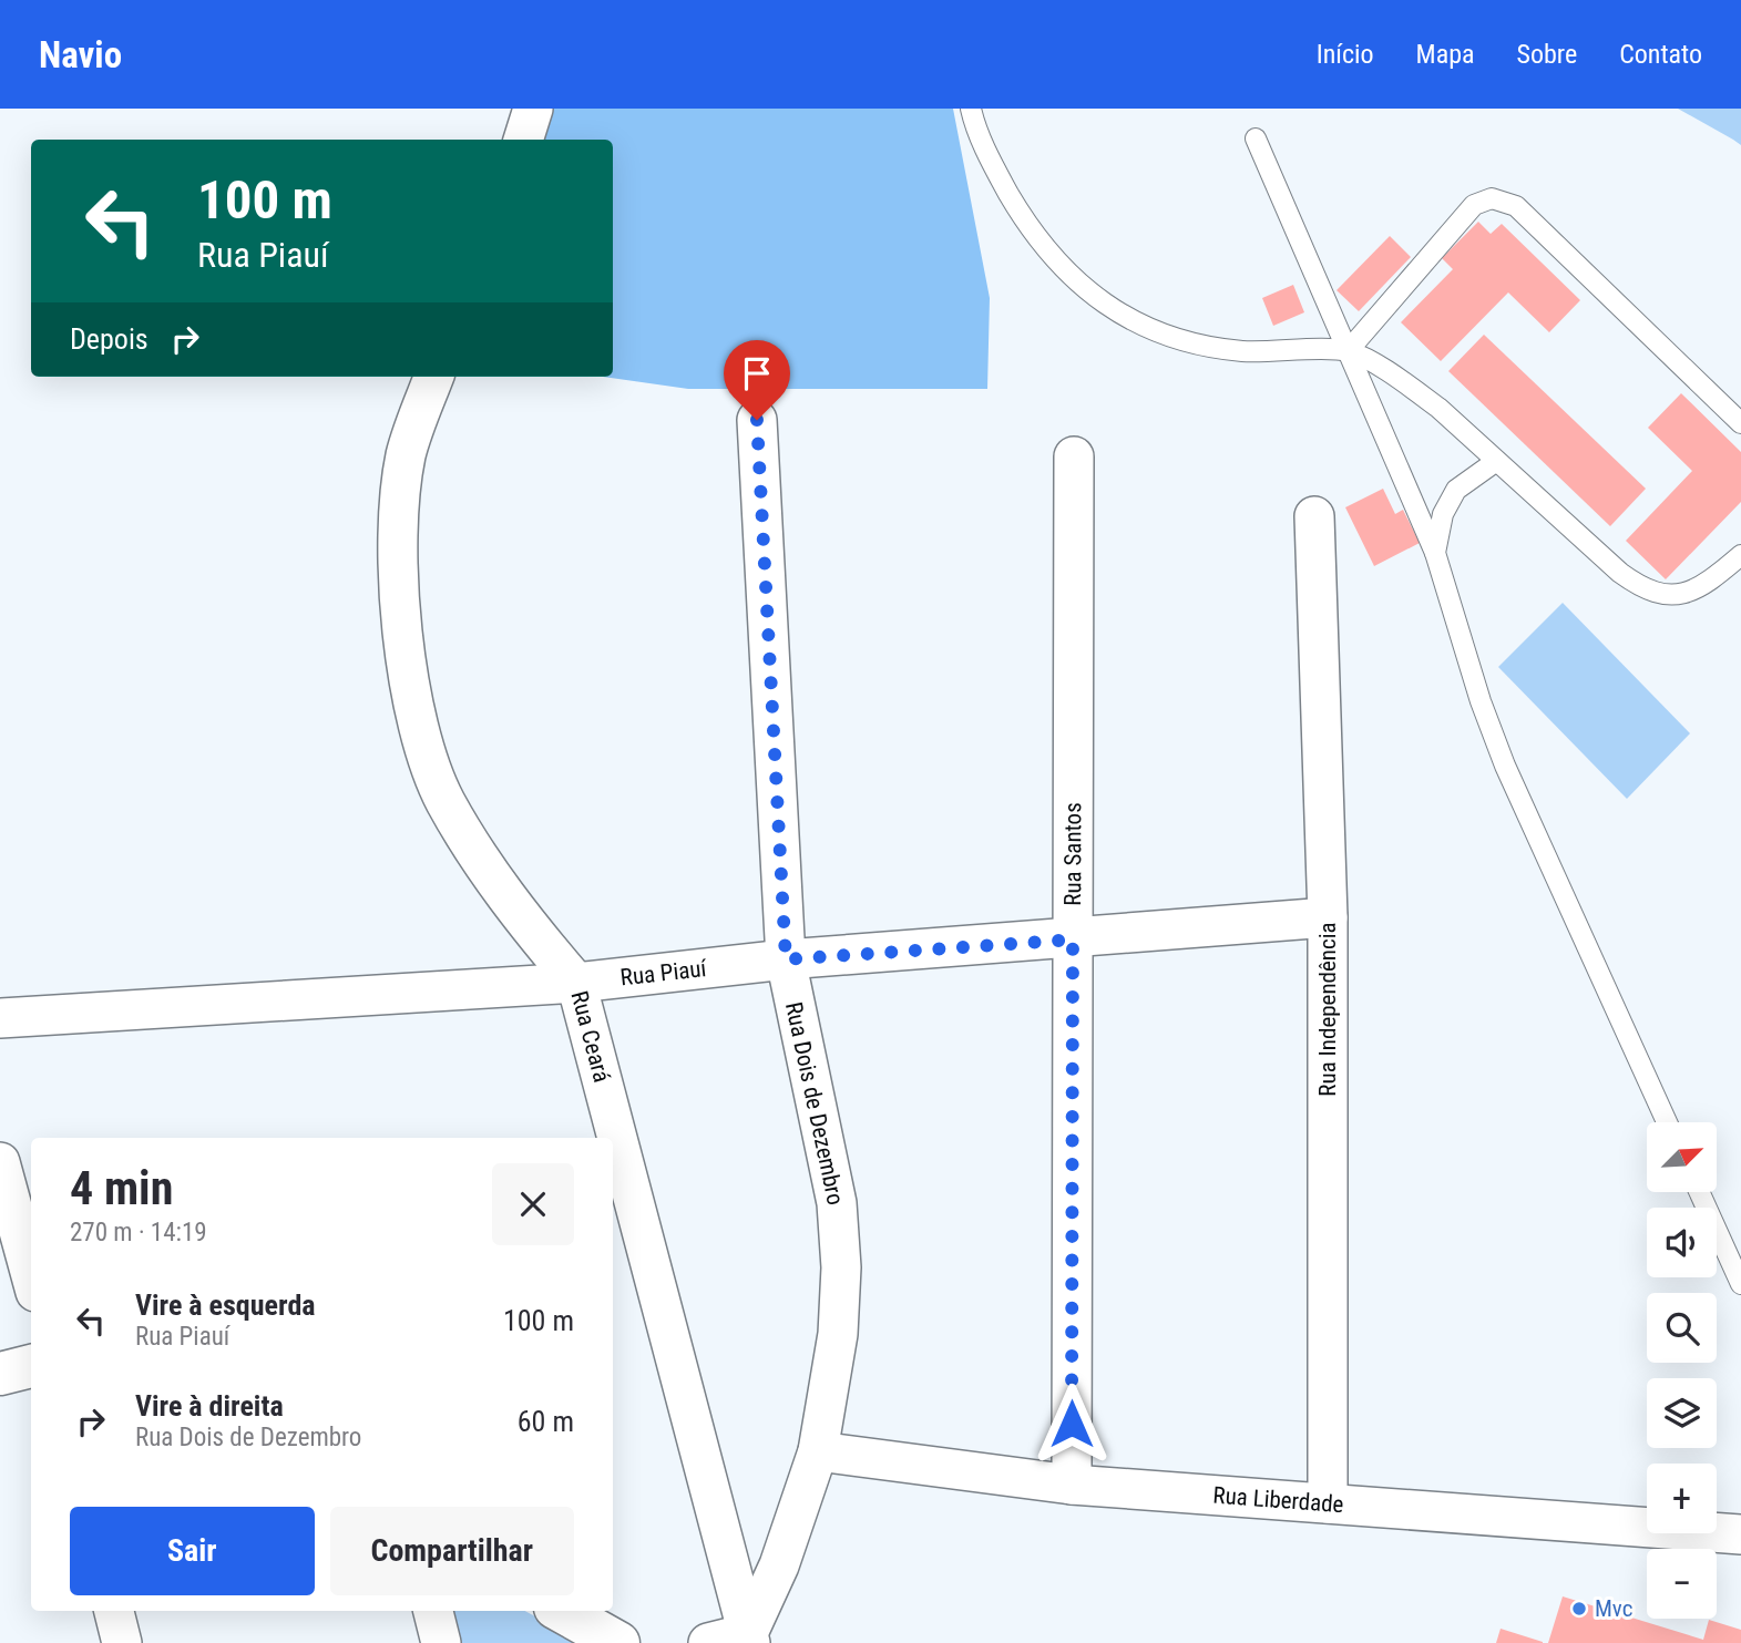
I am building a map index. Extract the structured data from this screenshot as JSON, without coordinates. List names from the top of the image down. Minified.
{"streets":{"street":["Rua Santos","Rua Piauí","Rua Independência","Rua Ceará","Rua Dois de Dezembro","Rua Liberdade"]},"crossings":[["Rua Santos","Rua Piauí"],["Rua Santos","Rua Liberdade"],["Rua Piauí","Rua Independência"],["Rua Piauí","Rua Ceará"],["Rua Piauí","Rua Dois de Dezembro"],["Rua Independência","Rua Liberdade"],["Rua Ceará","Rua Dois de Dezembro"],["Rua Dois de Dezembro","Rua Liberdade"]],"places":["Mvc"],"north":"top right","page":{"header":"Navio","nav":["Início","Mapa","Sobre","Contato"],"turn":["100 m","Rua Piauí"],"then":"Depois","map_buttons":["+","−"],"heading":["4 min","270 m · 14:19"],"list":[{"name":"Vire à esquerda","note":"Rua Piauí","value":"100 m"},{"name":"Vire à direita","note":"Rua Dois de Dezembro","value":"60 m"}],"buttons":["Sair","Compartilhar"]}}
